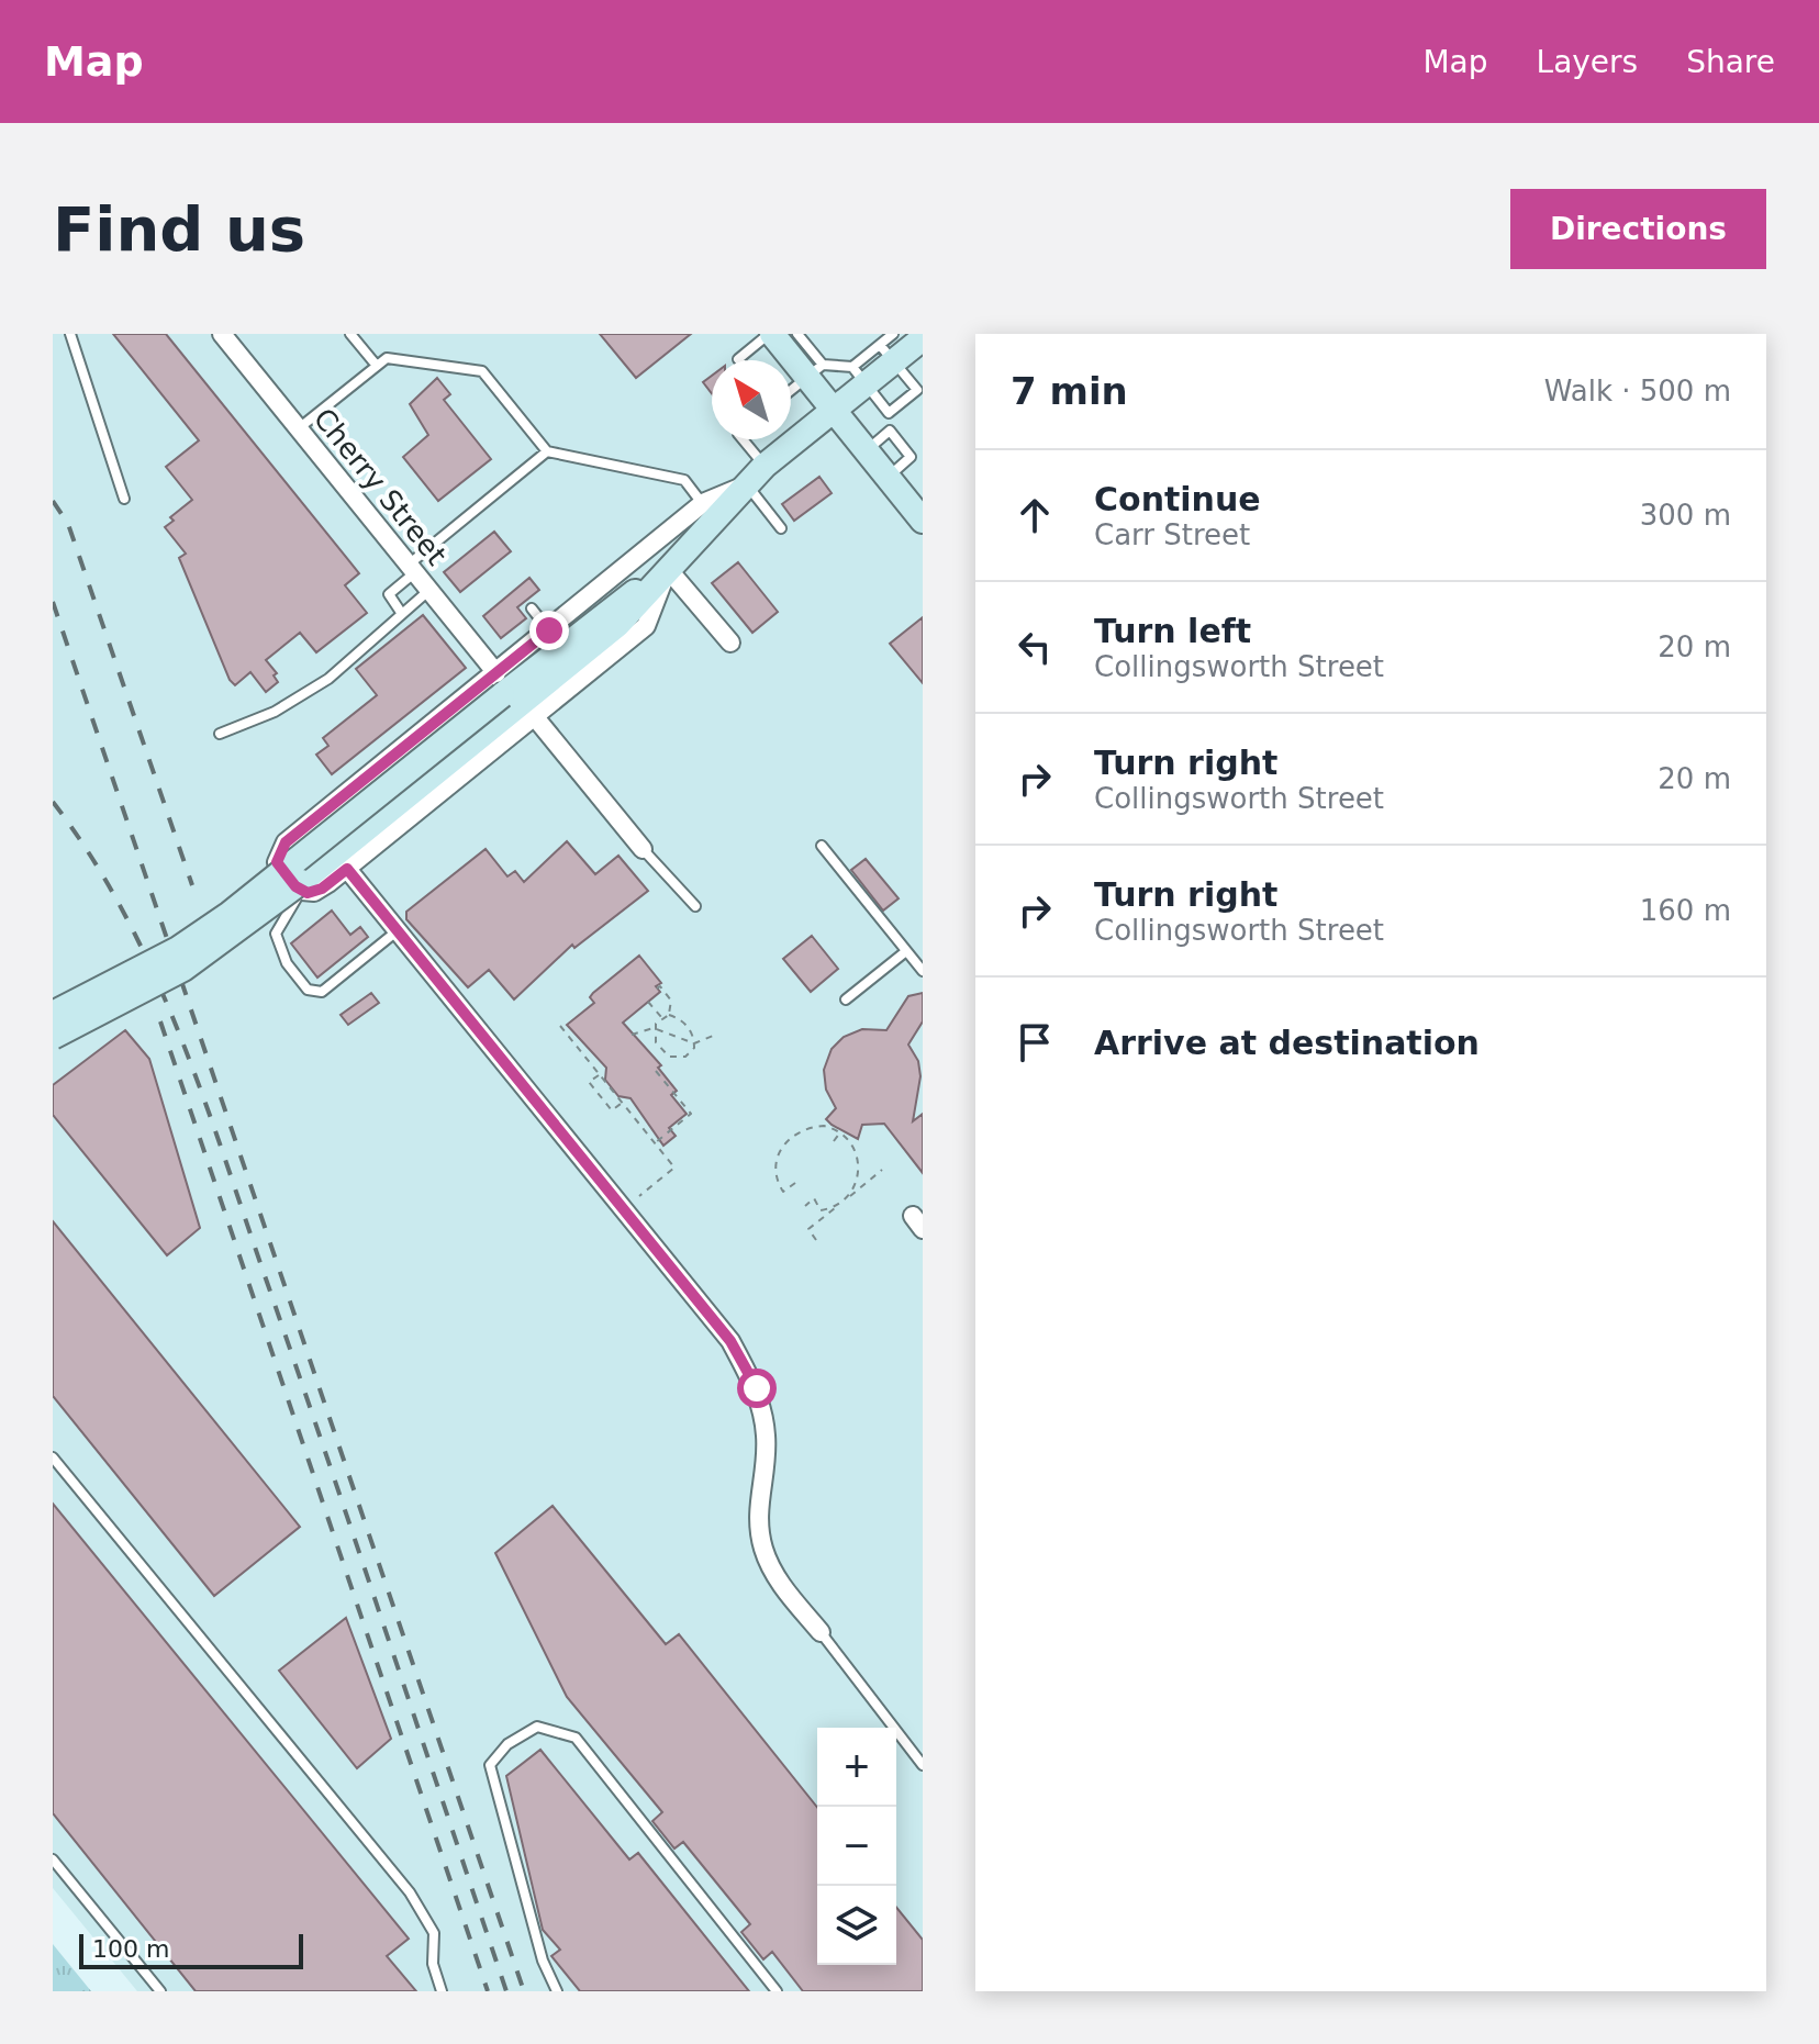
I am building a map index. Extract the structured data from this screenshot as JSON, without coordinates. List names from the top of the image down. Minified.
{"streets":{"street":["Cherry Street"]},"scale_bar":"100 m","north":"top left","page":{"header":"Map","nav":["Map","Layers","Share"],"buttons":"Directions","title":"Find us","heading":["7 min","Walk · 500 m"],"list":[["Continue","Carr Street","300 m"],["Turn left","Collingsworth Street","20 m"],["Turn right","Collingsworth Street","20 m"],["Turn right","Collingsworth Street","160 m"],"Arrive at destination"],"map_buttons":["+","−"],"scale":"100 m"}}
